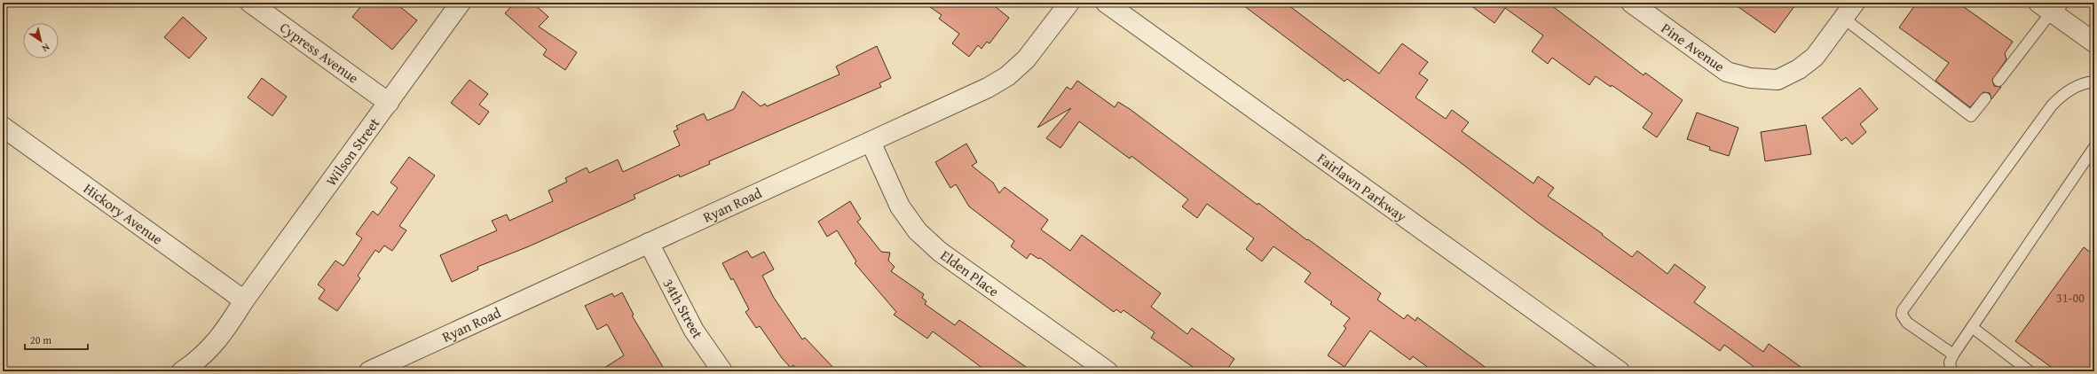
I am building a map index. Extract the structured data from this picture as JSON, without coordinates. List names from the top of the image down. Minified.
{"streets":{"street":["Pine Avenue","Cypress Avenue","Wilson Street","Fairlawn Parkway","Ryan Road","Hickory Avenue","Elden Place","34th Street"]},"crossings":[["Cypress Avenue","Wilson Street"],["Wilson Street","Hickory Avenue"],["Ryan Road","Elden Place"],["Ryan Road","34th Street"]],"house_numbers":["31-00"],"scale_bar":"20 m","north":"bottom right"}
